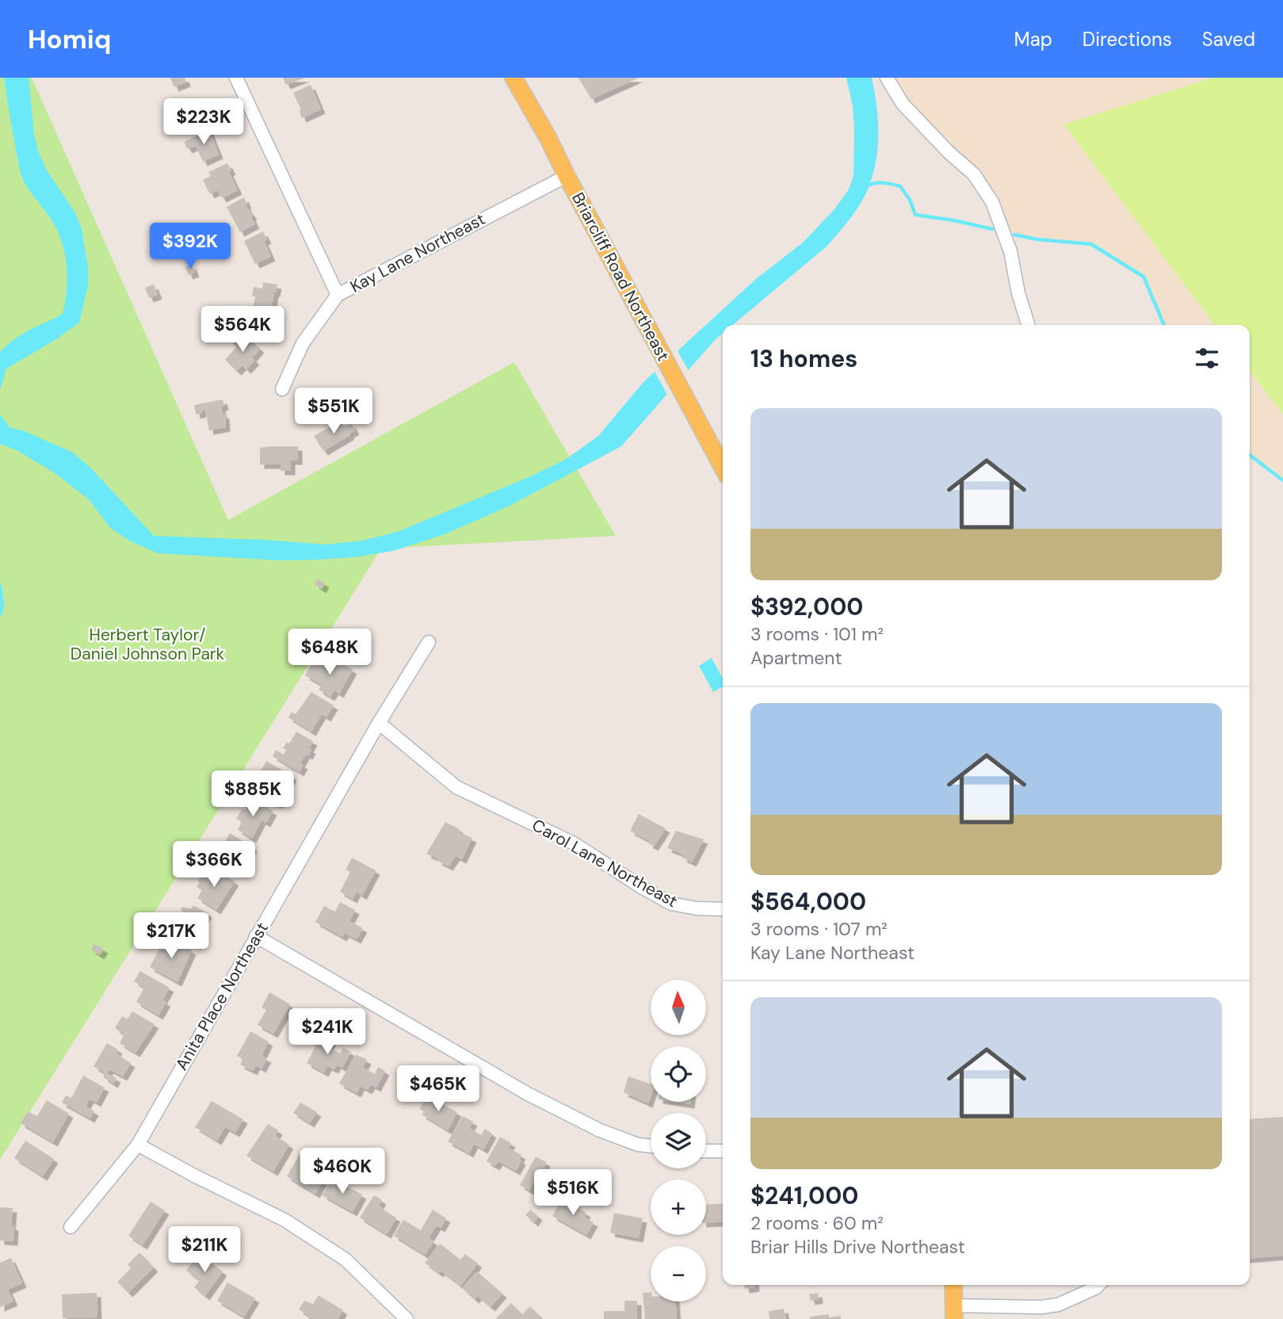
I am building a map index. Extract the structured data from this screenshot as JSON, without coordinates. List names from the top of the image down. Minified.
{"streets":{"main road":["Briarcliff Road Northeast"],"street":["Kay Lane Northeast","Carol Lane Northeast","Anita Place Northeast"]},"crossings":[["Kay Lane Northeast","Briarcliff Road Northeast"],["Carol Lane Northeast","Anita Place Northeast"]],"parks":["Herbert Taylor/ Daniel Johnson Park"],"north":"top","page":{"header":"Homiq","nav":["Map","Directions","Saved"],"price":["$223K","$392K","$564K","$551K","$648K","$885K","$366K","$217K","$241K","$465K","$460K","$516K","$211K"],"heading":"13 homes","list":[{"name":"$392,000","note":"3 rooms · 101 m² · Apartment"},{"name":"$564,000","note":"3 rooms · 107 m² · Kay Lane Northeast"},{"name":"$241,000","note":"2 rooms · 60 m² · Briar Hills Drive Northeast"}],"map_buttons":["+","−"]}}
